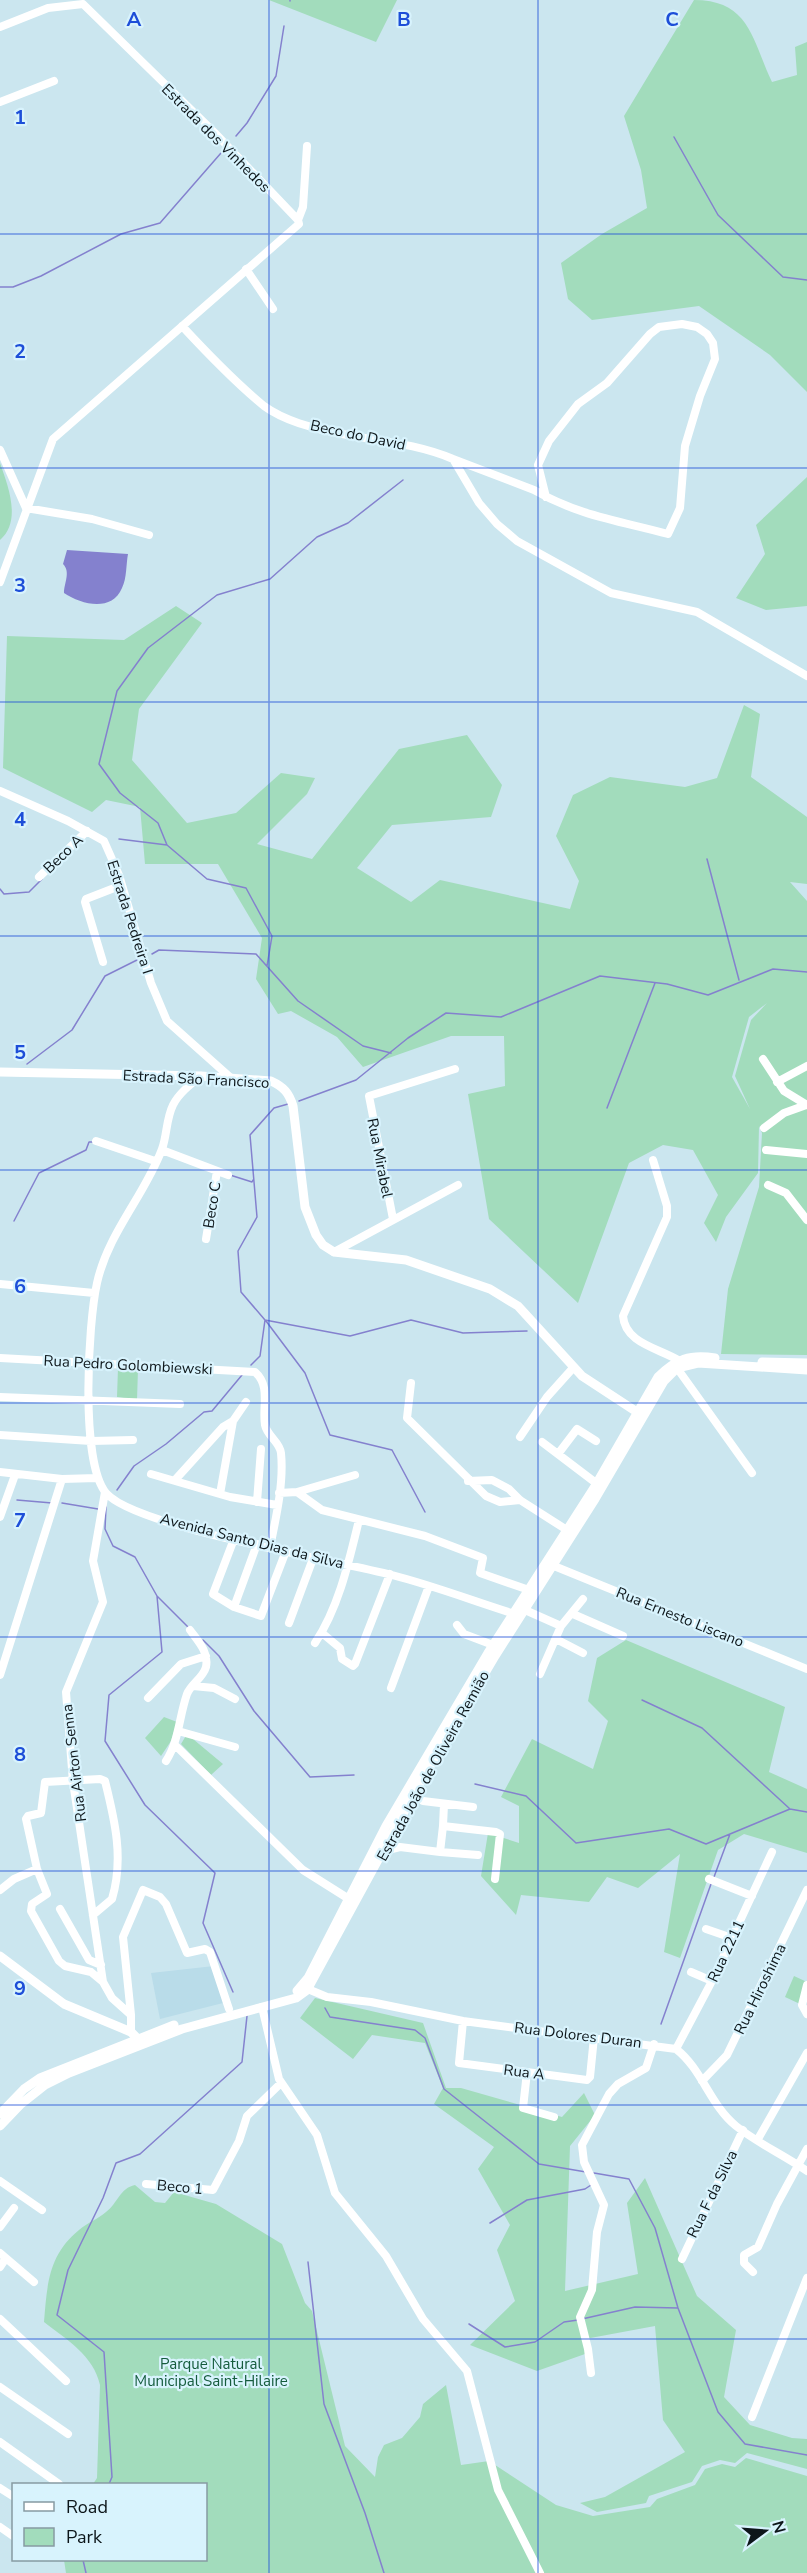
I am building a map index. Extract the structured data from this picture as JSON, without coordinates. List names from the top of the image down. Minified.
{"streets":{"main road":["Estrada São Francisco","Estrada João de Oliveira Remião"],"street":["Estrada dos Vinhedos","Beco do David","Beco A","Estrada Pedreira I","Rua Mirabel","Beco C","Rua Pedro Golombiewski","Avenida Santo Dias da Silva","Rua Ernesto Liscano","Rua Airton Senna","Rua 2211","Rua Hiroshima","Rua Dolores Duran","Rua A","Beco 1","Rua F da Silva"]},"crossings":[["Beco A","Estrada Pedreira I"],["Estrada Pedreira I","Estrada São Francisco"],["Estrada São Francisco","Avenida Santo Dias da Silva"],["Rua Pedro Golombiewski","Avenida Santo Dias da Silva"],["Avenida Santo Dias da Silva","Rua Airton Senna"],["Avenida Santo Dias da Silva","Estrada João de Oliveira Remião"],["Rua Ernesto Liscano","Estrada João de Oliveira Remião"],["Estrada João de Oliveira Remião","Rua Dolores Duran"],["Rua 2211","Rua Dolores Duran"],["Rua Dolores Duran","Rua A"]],"parks":["Parque Natural Municipal Saint-Hilaire"],"legend":["Road","Park"],"north":"right","grid":{"columns":["A","B","C"],"rows":["1","2","3","4","5","6","7","8","9"]}}
